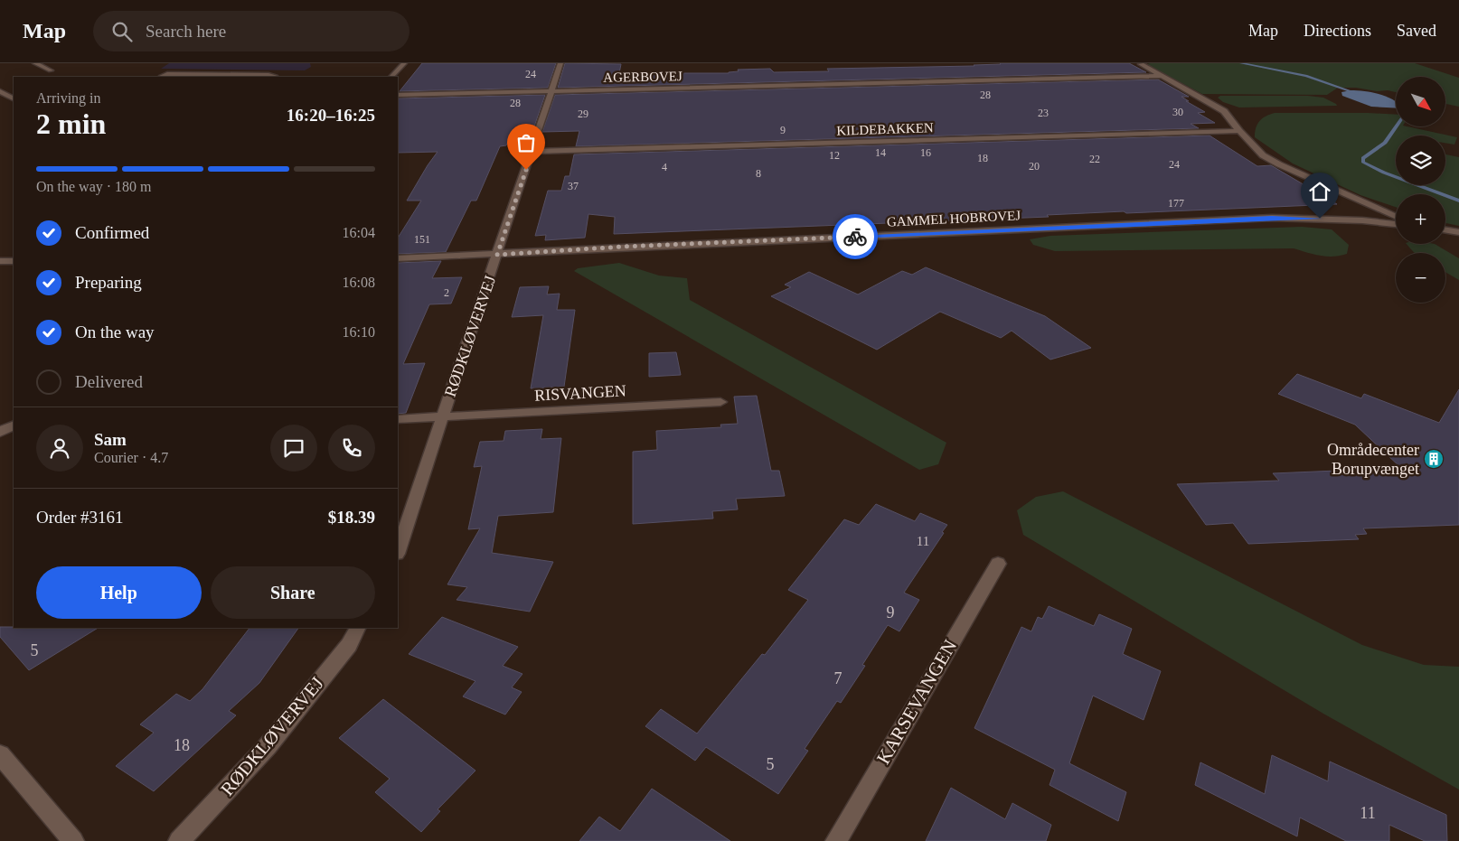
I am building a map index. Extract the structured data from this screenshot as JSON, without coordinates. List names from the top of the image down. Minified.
{"streets":{"street":["AGERBOVEJ","KILDEBAKKEN","GAMMEL HOBROVEJ","RØDKLØVERVEJ","RISVANGEN","KARSEVANGEN"]},"crossings":[["AGERBOVEJ","RØDKLØVERVEJ"],["KILDEBAKKEN","RØDKLØVERVEJ"],["GAMMEL HOBROVEJ","RØDKLØVERVEJ"],["RØDKLØVERVEJ","RISVANGEN"]],"places":{"building":["Områdecenter Borupvænget"]},"house_numbers":["24","28","28","30","23","29","9","14","16","12","18","22","24","20","4","8","37","177","151","2","11","9","5","7","18","5","11"],"north":"bottom right","page":{"header":"Map","search":"Search here","nav":["Map","Directions","Saved"],"map_buttons":["+","−"],"heading":["2 min","Arriving in","16:20–16:25"],"panel":["Sam","Courier · 4.7","Order #3161","$18.39"],"bar":"On the way · 180 m","list":[["Confirmed","16:04"],["Preparing","16:08"],["On the way","16:10"],"Delivered"],"buttons":["Help","Share"]}}
